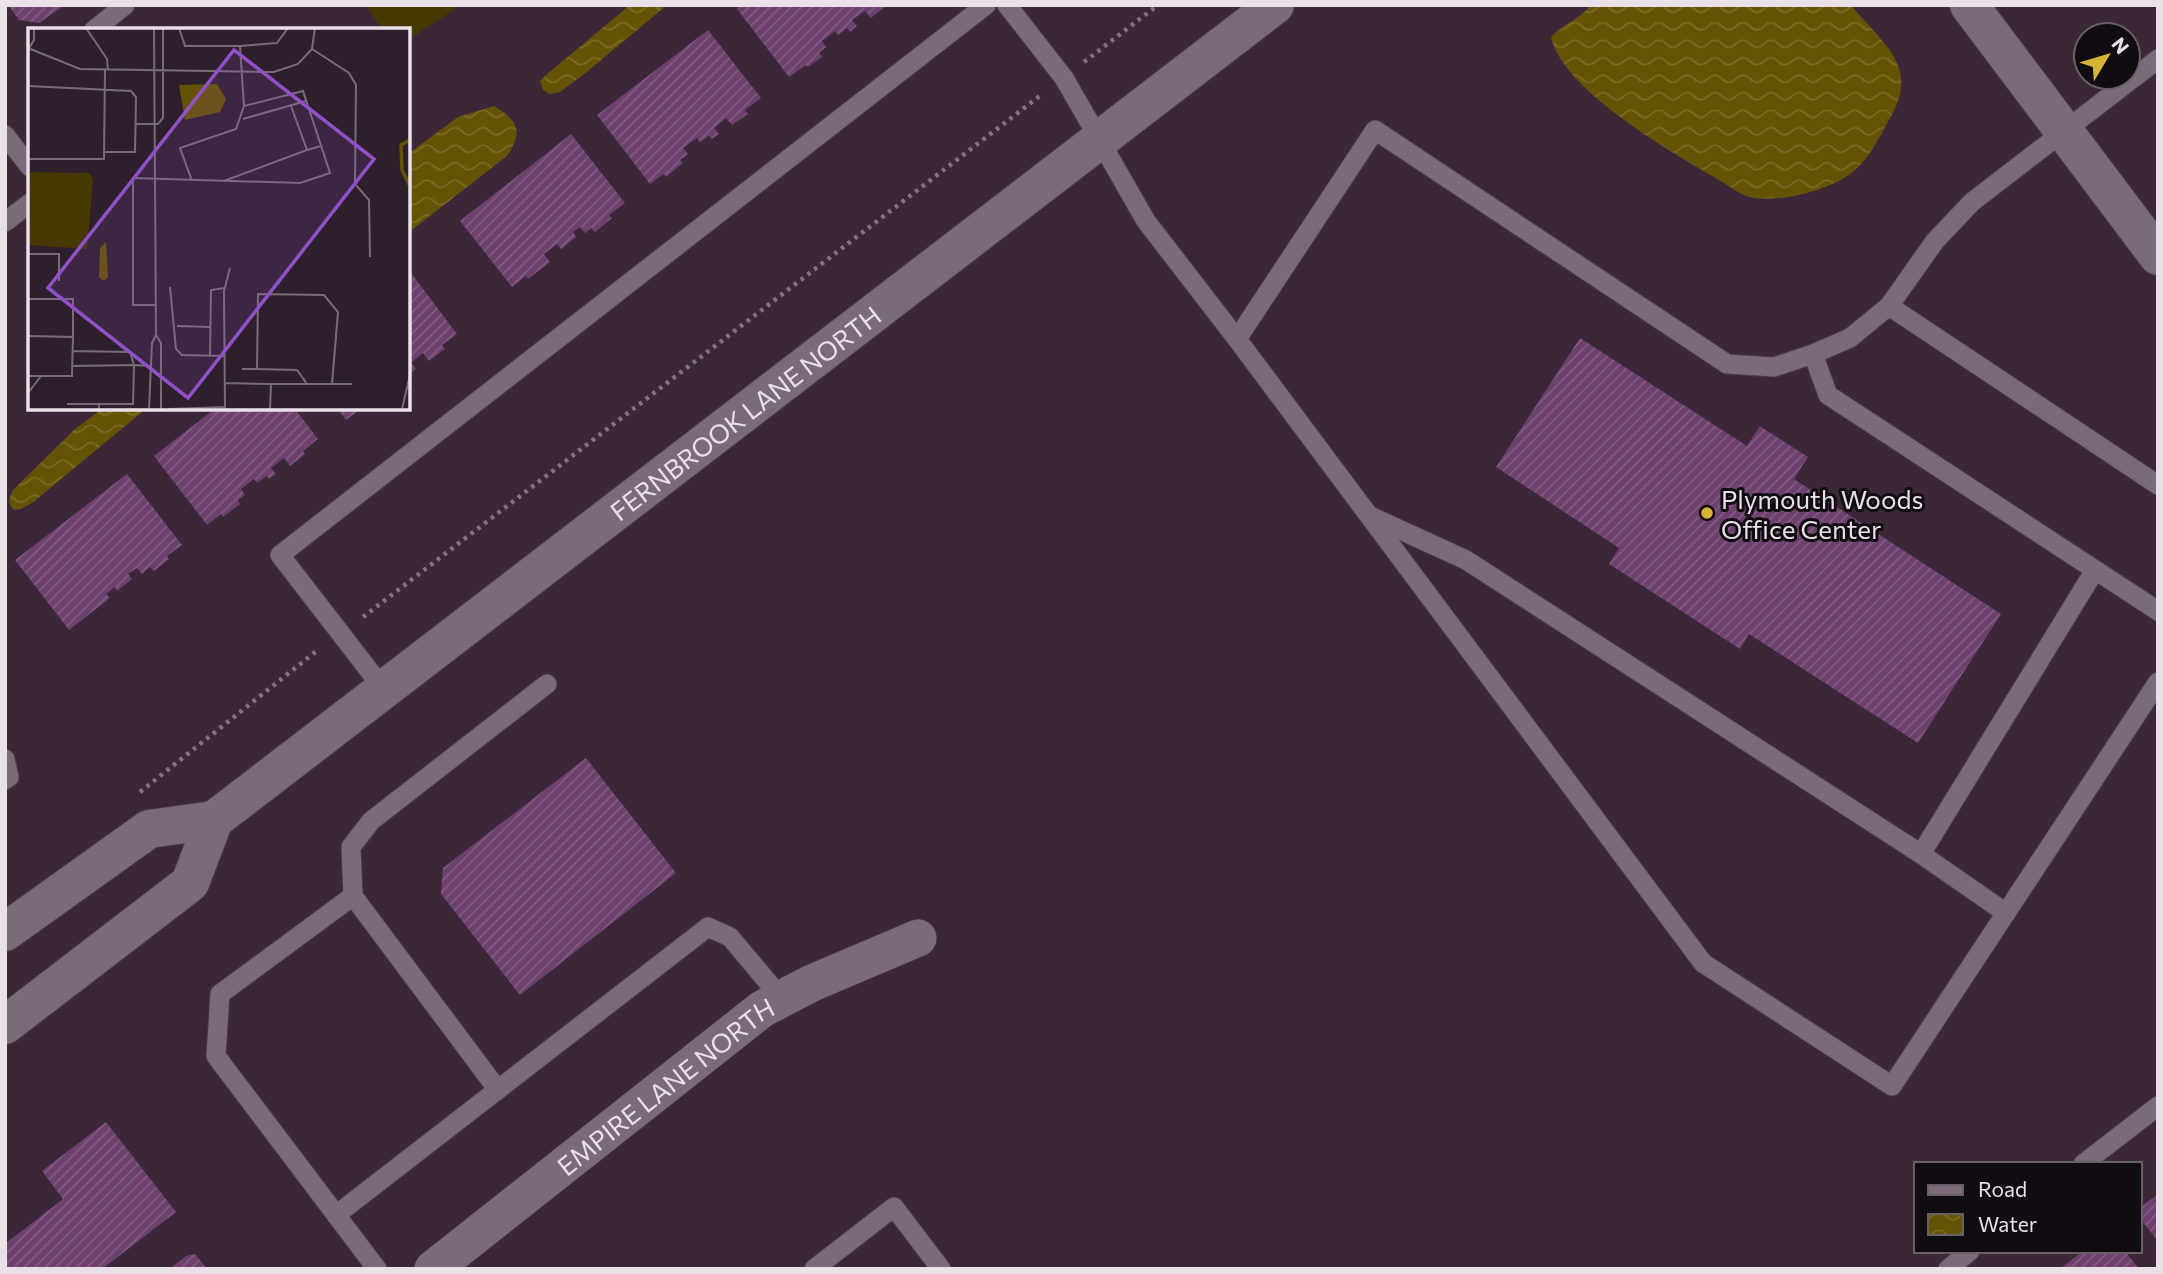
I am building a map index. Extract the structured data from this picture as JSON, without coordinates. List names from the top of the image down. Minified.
{"streets":{"street":["FERNBROOK LANE NORTH","EMPIRE LANE NORTH"]},"places":["Plymouth Woods Office Center"],"legend":["Road","Water"],"north":"top right"}
